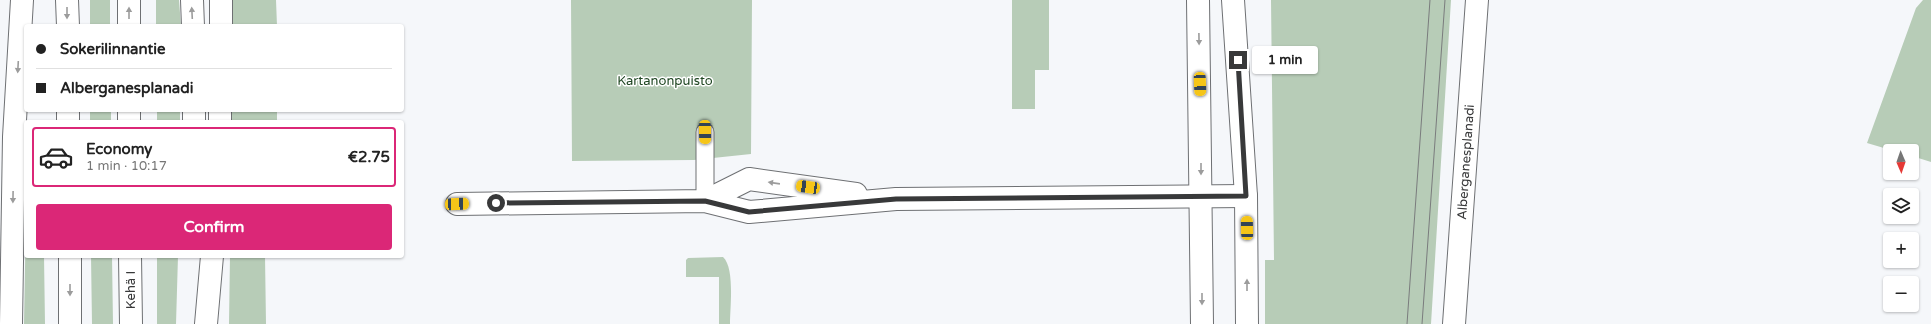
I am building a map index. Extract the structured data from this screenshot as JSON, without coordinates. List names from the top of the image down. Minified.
{"streets":{"main road":["Alberganesplanadi","Kehä I"]},"parks":["Kartanonpuisto"],"north":"bottom","page":{"banner":["Sokerilinnantie","Alberganesplanadi"],"bubble":"1 min","list":[{"name":"Economy","note":"1 min · 10:17","value":"€2.75"}],"map_buttons":["+","−"],"buttons":"Confirm"}}
